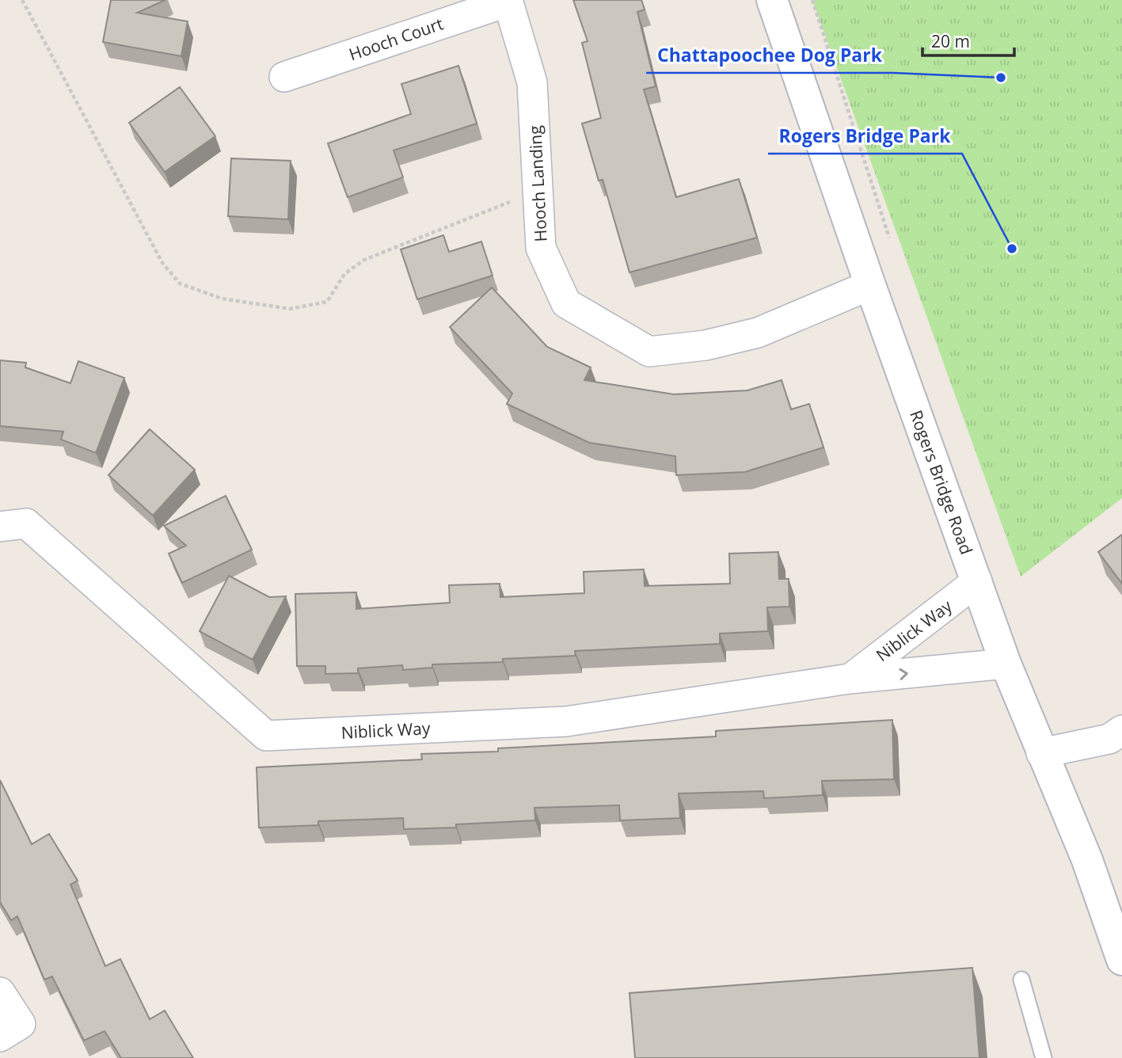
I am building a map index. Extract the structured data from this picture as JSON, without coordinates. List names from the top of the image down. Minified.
{"streets":{"street":["Hooch Court","Hooch Landing","Rogers Bridge Road","Niblick Way"]},"crossings":[["Hooch Court","Hooch Landing"],["Hooch Landing","Rogers Bridge Road"],["Rogers Bridge Road","Niblick Way"]],"places":["Chattapoochee Dog Park","Rogers Bridge Park"],"scale_bar":"20 m"}
